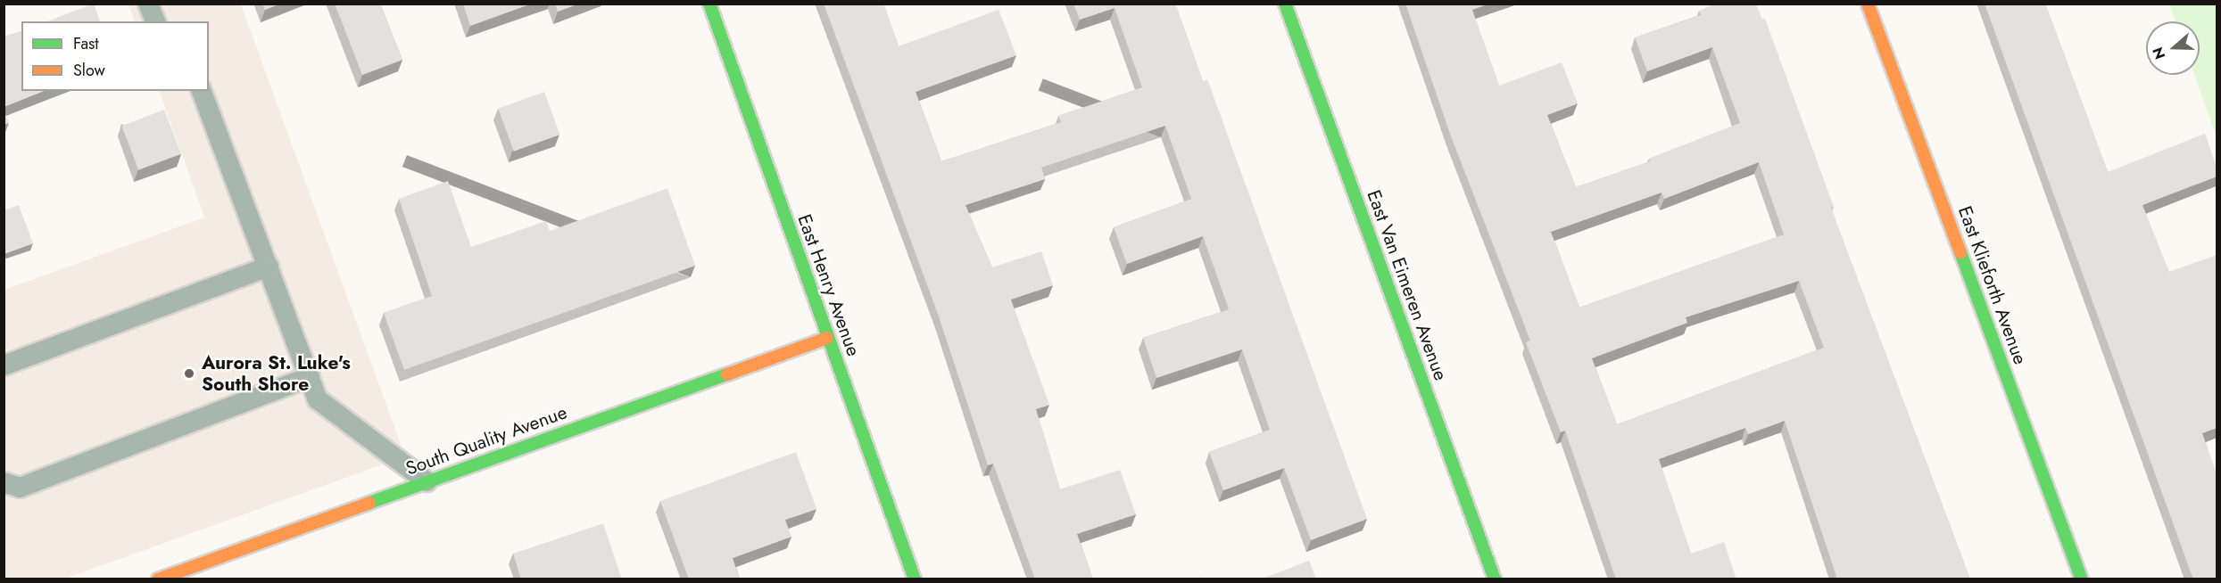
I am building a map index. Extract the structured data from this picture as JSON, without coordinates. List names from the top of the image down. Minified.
{"streets":{"street":["East Henry Avenue","East Van Eimeren Avenue","East Klieforth Avenue","South Quality Avenue"]},"crossings":[["East Henry Avenue","South Quality Avenue"]],"places":["Aurora St. Luke's South Shore"],"legend":["Fast","Slow"],"north":"left"}
